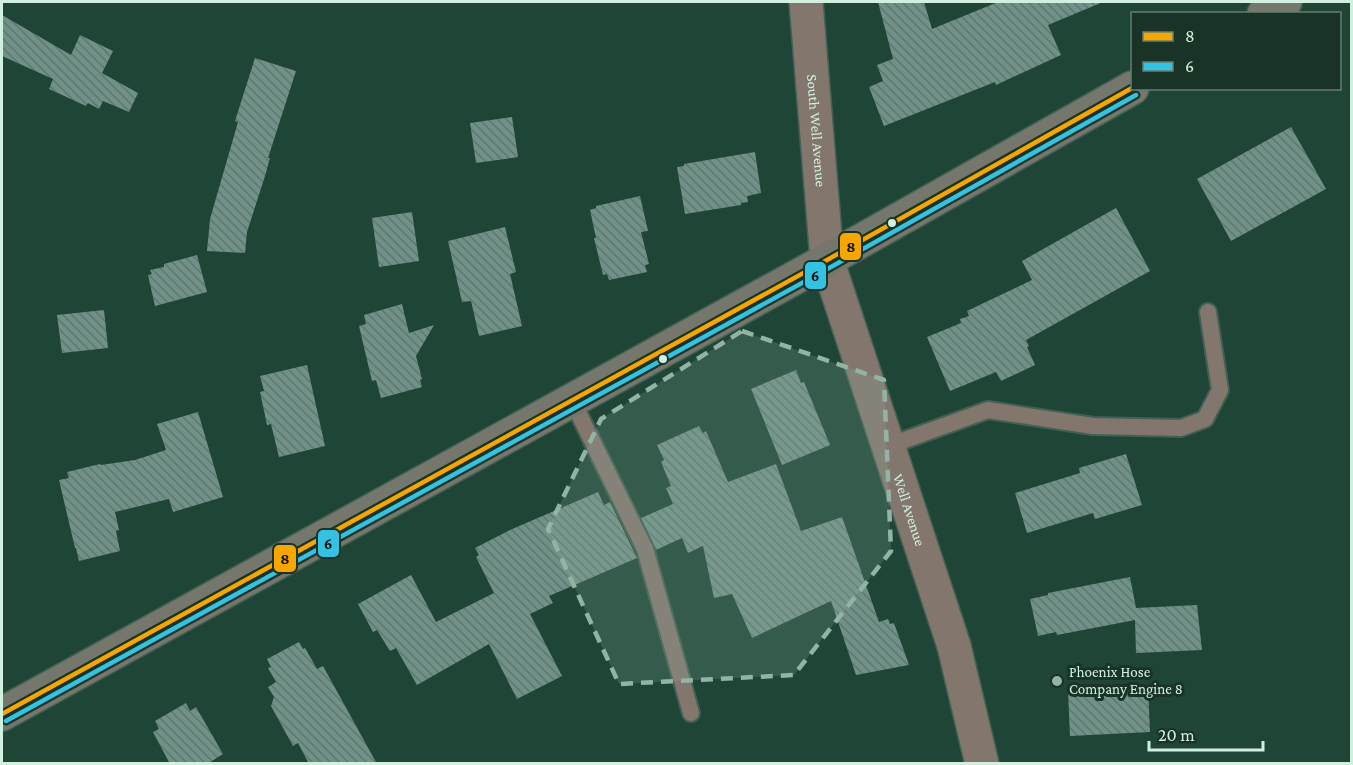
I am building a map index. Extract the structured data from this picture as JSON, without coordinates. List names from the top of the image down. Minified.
{"streets":{"street":["South Well Avenue","Well Avenue"]},"crossings":[["South Well Avenue","Well Avenue"]],"places":["Phoenix Hose Company Engine 8"],"lines":["transit line 8","transit line 6"],"legend":["8","6"],"scale_bar":"20 m"}
